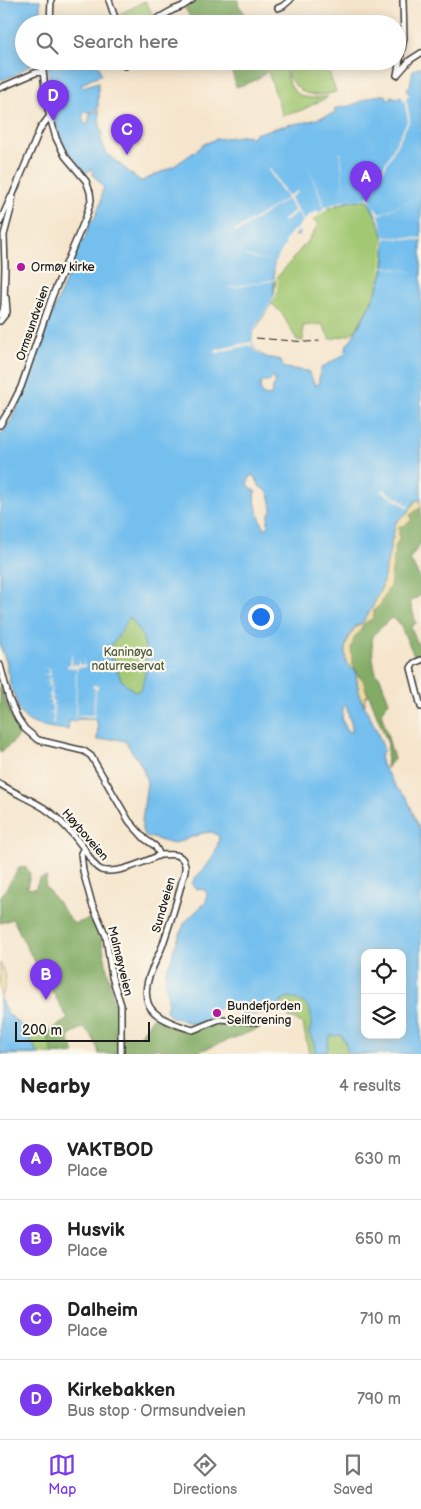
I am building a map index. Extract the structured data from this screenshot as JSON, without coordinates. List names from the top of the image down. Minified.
{"streets":{"street":["Ormsundveien","Høyboveien","Sundveien","Malmøyveien"]},"crossings":[["Høyboveien","Sundveien"],["Høyboveien","Malmøyveien"]],"parks":["Kaninøya naturreservat"],"places":["Ormøy kirke","Bundefjorden Seilforening"],"scale_bar":"200 m","page":{"search":"Search here","pins":["D","C","A","B"],"scale":"200 m","heading":["Nearby","4 results"],"list":[{"mark":"A","name":"VAKTBOD","note":"Place","value":"630 m"},{"mark":"B","name":"Husvik","note":"Place","value":"650 m"},{"mark":"C","name":"Dalheim","note":"Place","value":"710 m"},{"mark":"D","name":"Kirkebakken","note":"Bus stop · Ormsundveien","value":"790 m"}],"nav":["Map","Directions","Saved"]}}
